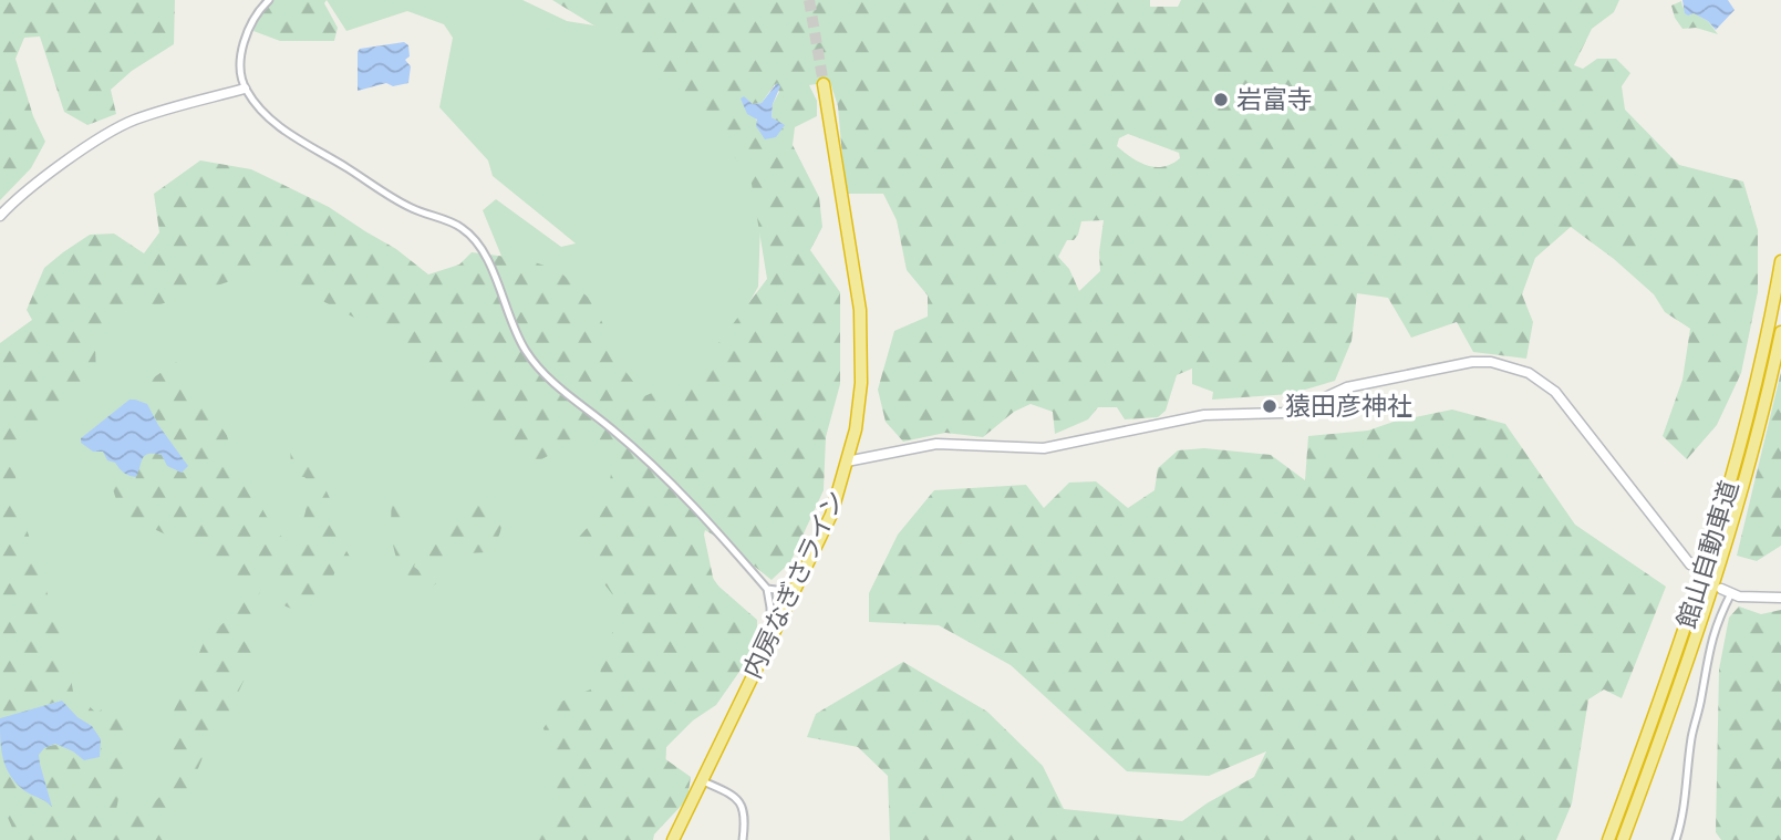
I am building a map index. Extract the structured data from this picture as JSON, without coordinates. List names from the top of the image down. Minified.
{"streets":{"highway":["館山自動車道","内房なぎさライン"]},"places":["岩富寺","猿田彦神社"]}
